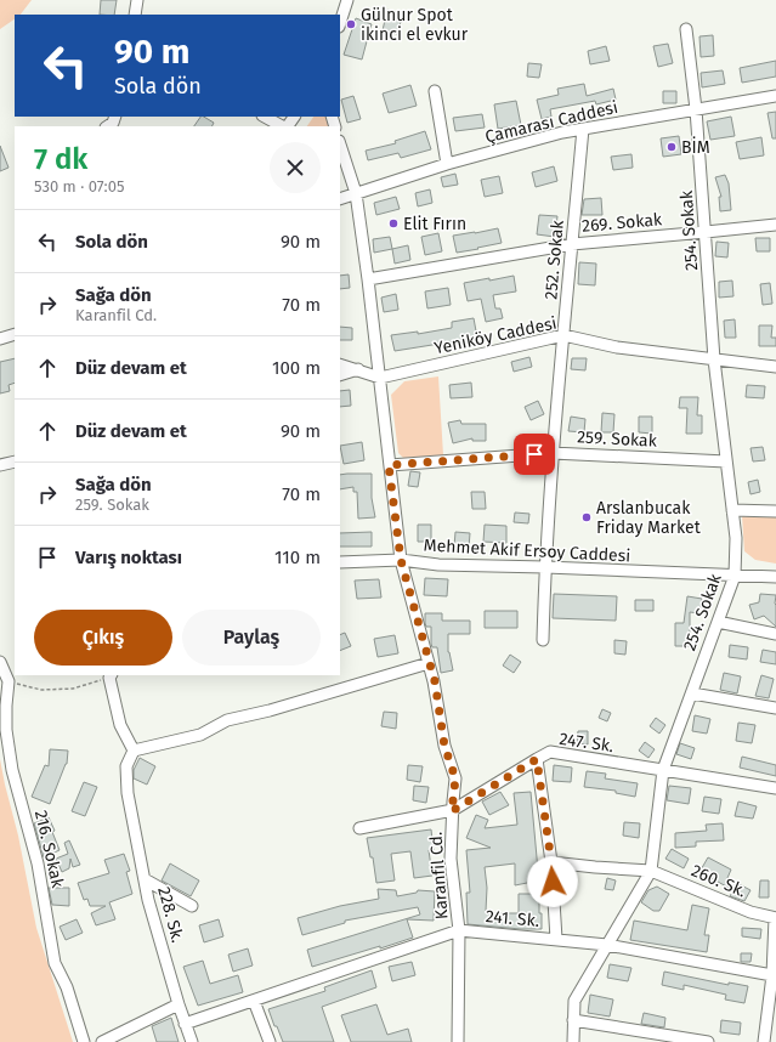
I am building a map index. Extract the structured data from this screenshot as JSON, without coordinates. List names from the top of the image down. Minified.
{"streets":{"street":["Çamarası Caddesi","269. Sokak","254. Sokak","252. Sokak","Yeniköy Caddesi","259. Sokak","Mehmet Akif Ersoy Caddesi","247. Sk.","216. Sokak","Karanfil Cd.","260. Sk.","228. Sk.","241. Sk."]},"crossings":[["Çamarası Caddesi","254. Sokak"],["Çamarası Caddesi","252. Sokak"],["Çamarası Caddesi","Mehmet Akif Ersoy Caddesi"],["269. Sokak","254. Sokak"],["269. Sokak","252. Sokak"],["269. Sokak","Mehmet Akif Ersoy Caddesi"],["254. Sokak","Yeniköy Caddesi"],["254. Sokak","259. Sokak"],["254. Sokak","Mehmet Akif Ersoy Caddesi"],["254. Sokak","247. Sk."],["254. Sokak","260. Sk."],["254. Sokak","241. Sk."],["252. Sokak","Yeniköy Caddesi"],["252. Sokak","259. Sokak"],["252. Sokak","Mehmet Akif Ersoy Caddesi"],["Yeniköy Caddesi","Mehmet Akif Ersoy Caddesi"],["259. Sokak","Mehmet Akif Ersoy Caddesi"],["Mehmet Akif Ersoy Caddesi","Karanfil Cd."],["247. Sk.","241. Sk."],["Karanfil Cd.","241. Sk."],["260. Sk.","241. Sk."],["228. Sk.","241. Sk."]],"places":["Gülnur Spot ikinci el evkur","BİM","Elit Fırın","Arslanbucak Friday Market"],"page":{"turn":["90 m","Sola dön"],"heading":["7 dk","530 m · 07:05"],"list":[{"name":"Sola dön","value":"90 m"},{"name":"Sağa dön","note":"Karanfil Cd.","value":"70 m"},{"name":"Düz devam et","value":"100 m"},{"name":"Düz devam et","value":"90 m"},{"name":"Sağa dön","note":"259. Sokak","value":"70 m"},{"name":"Varış noktası","value":"110 m"}],"buttons":["Çıkış","Paylaş"]}}
